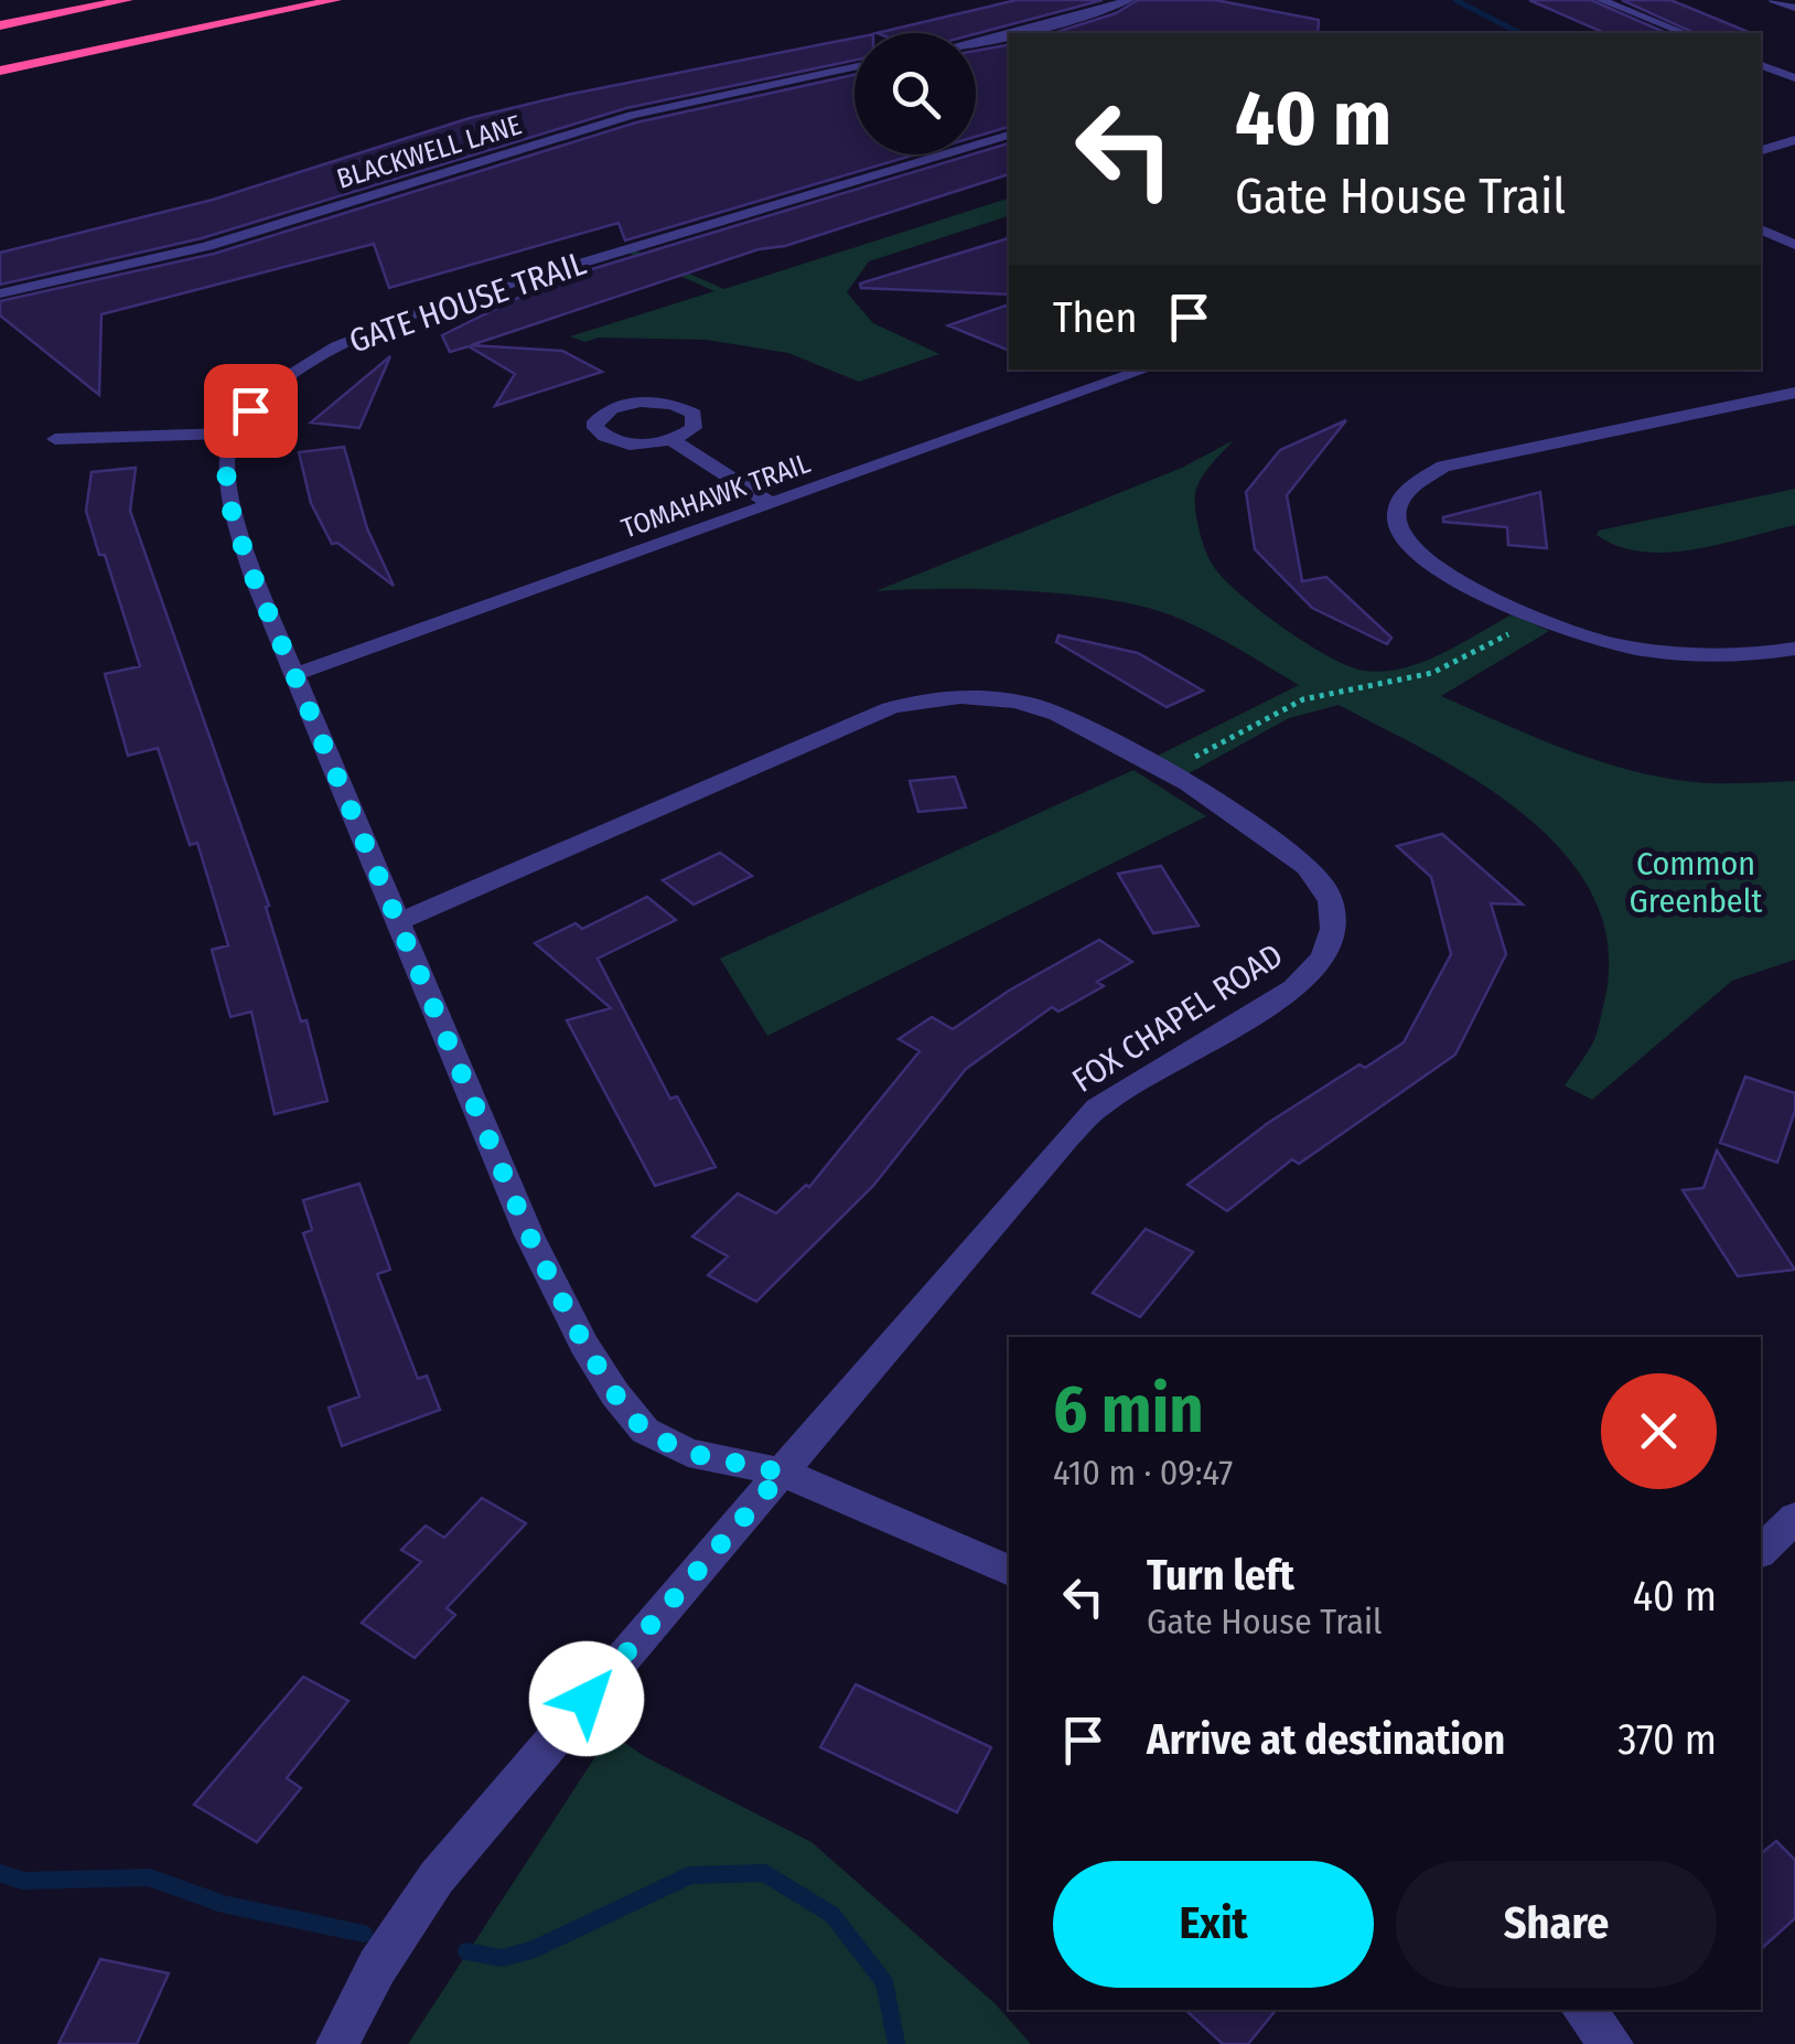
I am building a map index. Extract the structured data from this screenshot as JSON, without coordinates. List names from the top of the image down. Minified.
{"streets":{"street":["BLACKWELL LANE","GATE HOUSE TRAIL","TOMAHAWK TRAIL","FOX CHAPEL ROAD"]},"parks":["Common Greenbelt"],"page":{"turn":["40 m","Gate House Trail"],"then":"Then","heading":["6 min","410 m · 09:47"],"list":[{"name":"Turn left","note":"Gate House Trail","value":"40 m"},{"name":"Arrive at destination","value":"370 m"}],"buttons":["Exit","Share"]}}
